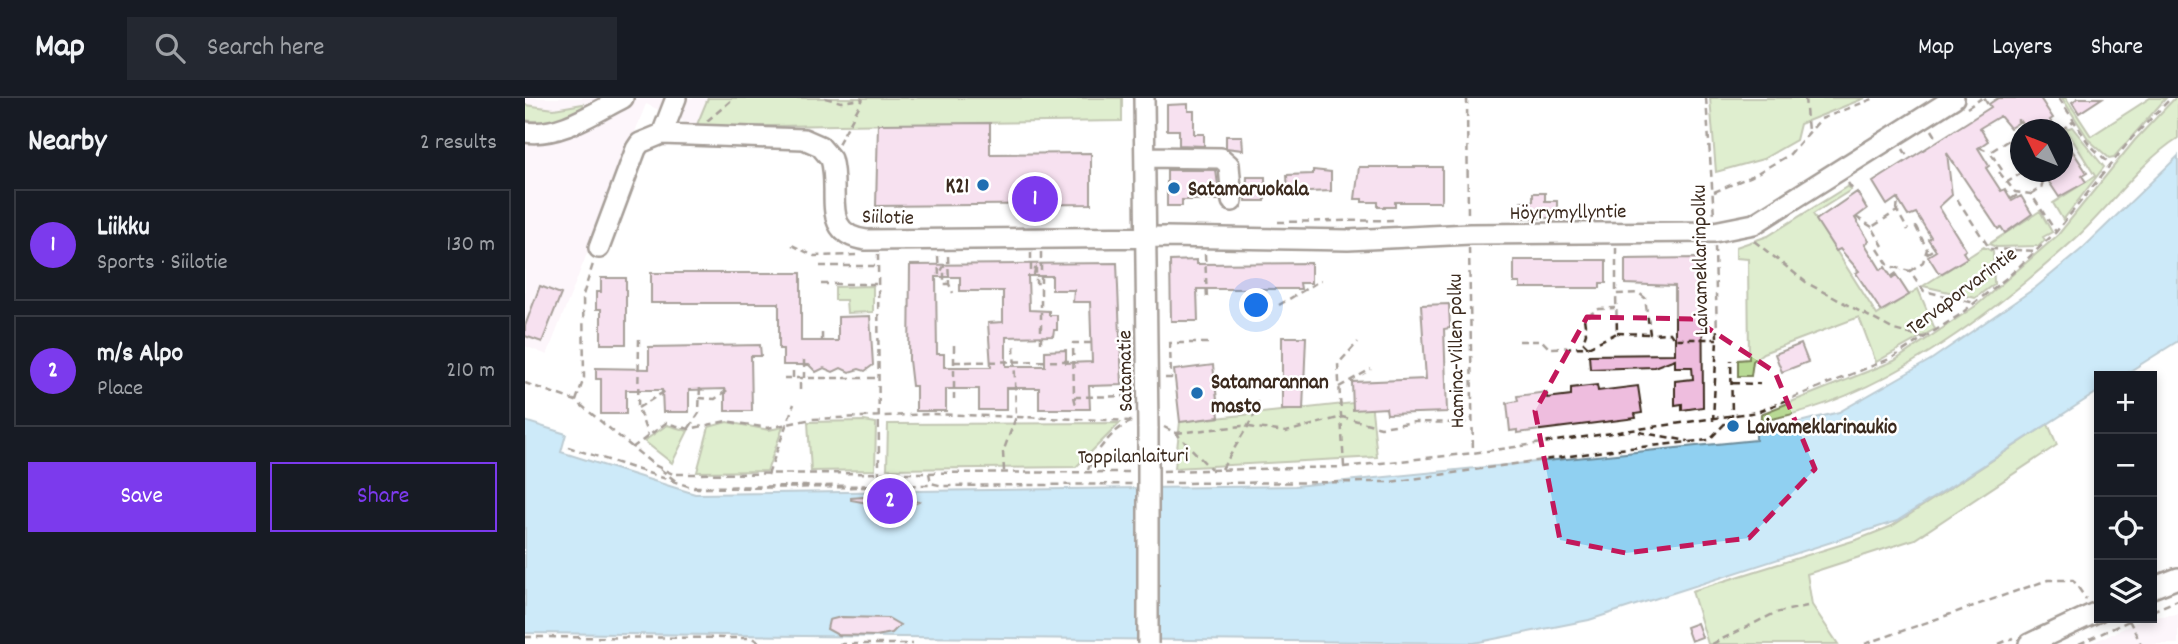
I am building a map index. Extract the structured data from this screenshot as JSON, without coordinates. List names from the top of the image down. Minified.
{"streets":{"street":["Höyrymyllyntie","Siilotie","Satamatie"],"path":["Laivameklarinpolku","Tervaporvarintie","Hamina-Villen polku","Toppilanlaituri"]},"crossings":[["Höyrymyllyntie","Siilotie"],["Höyrymyllyntie","Laivameklarinpolku"],["Höyrymyllyntie","Hamina-Villen polku"],["Höyrymyllyntie","Satamatie"],["Siilotie","Satamatie"],["Laivameklarinpolku","Tervaporvarintie"],["Laivameklarinpolku","Toppilanlaituri"],["Tervaporvarintie","Toppilanlaituri"],["Hamina-Villen polku","Toppilanlaituri"]],"places":["K21","Satamaruokala","Satamarannan masto","Laivameklarinaukio"],"north":"top left","page":{"header":"Map","search":"Search here","nav":["Map","Layers","Share"],"heading":["Nearby","2 results"],"pins":["1","2"],"list":[{"mark":"1","name":"Liikku","note":"Sports · Siilotie","value":"130 m"},{"mark":"2","name":"m/s Alpo","note":"Place","value":"210 m"}],"map_buttons":["+","−"],"buttons":["Save","Share"]}}
